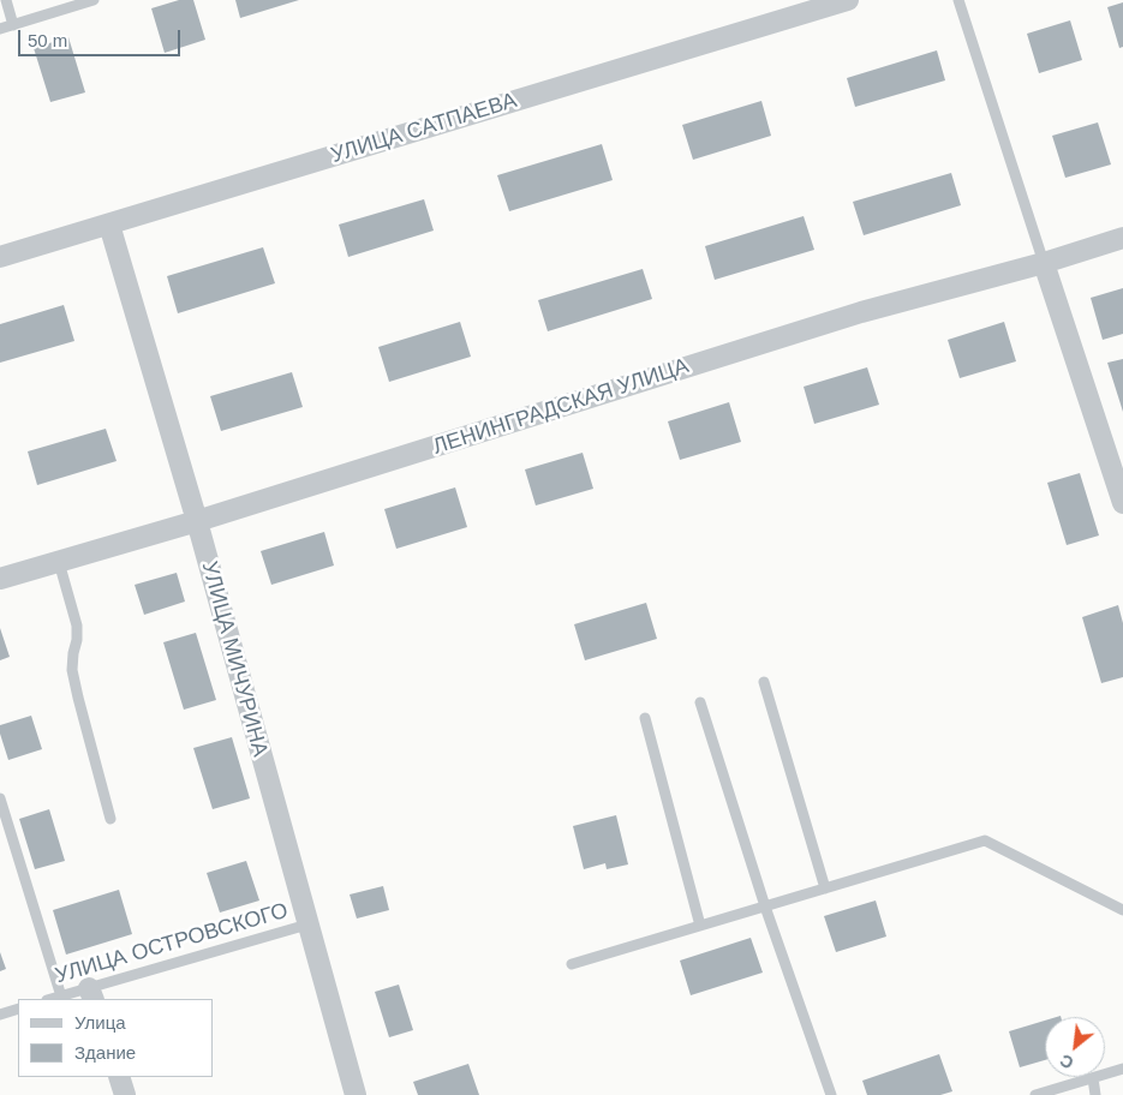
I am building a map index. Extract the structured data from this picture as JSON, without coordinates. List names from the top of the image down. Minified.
{"streets":{"street":["УЛИЦА САТПАЕВА","ЛЕНИНГРАДСКАЯ УЛИЦА","УЛИЦА МИЧУРИНА"],"lane":["УЛИЦА ОСТРОВСКОГО"]},"crossings":[["УЛИЦА САТПАЕВА","УЛИЦА МИЧУРИНА"],["ЛЕНИНГРАДСКАЯ УЛИЦА","УЛИЦА МИЧУРИНА"],["УЛИЦА МИЧУРИНА","УЛИЦА ОСТРОВСКОГО"]],"legend":["Улица","Здание"],"scale_bar":"50 m","north":"bottom left"}
